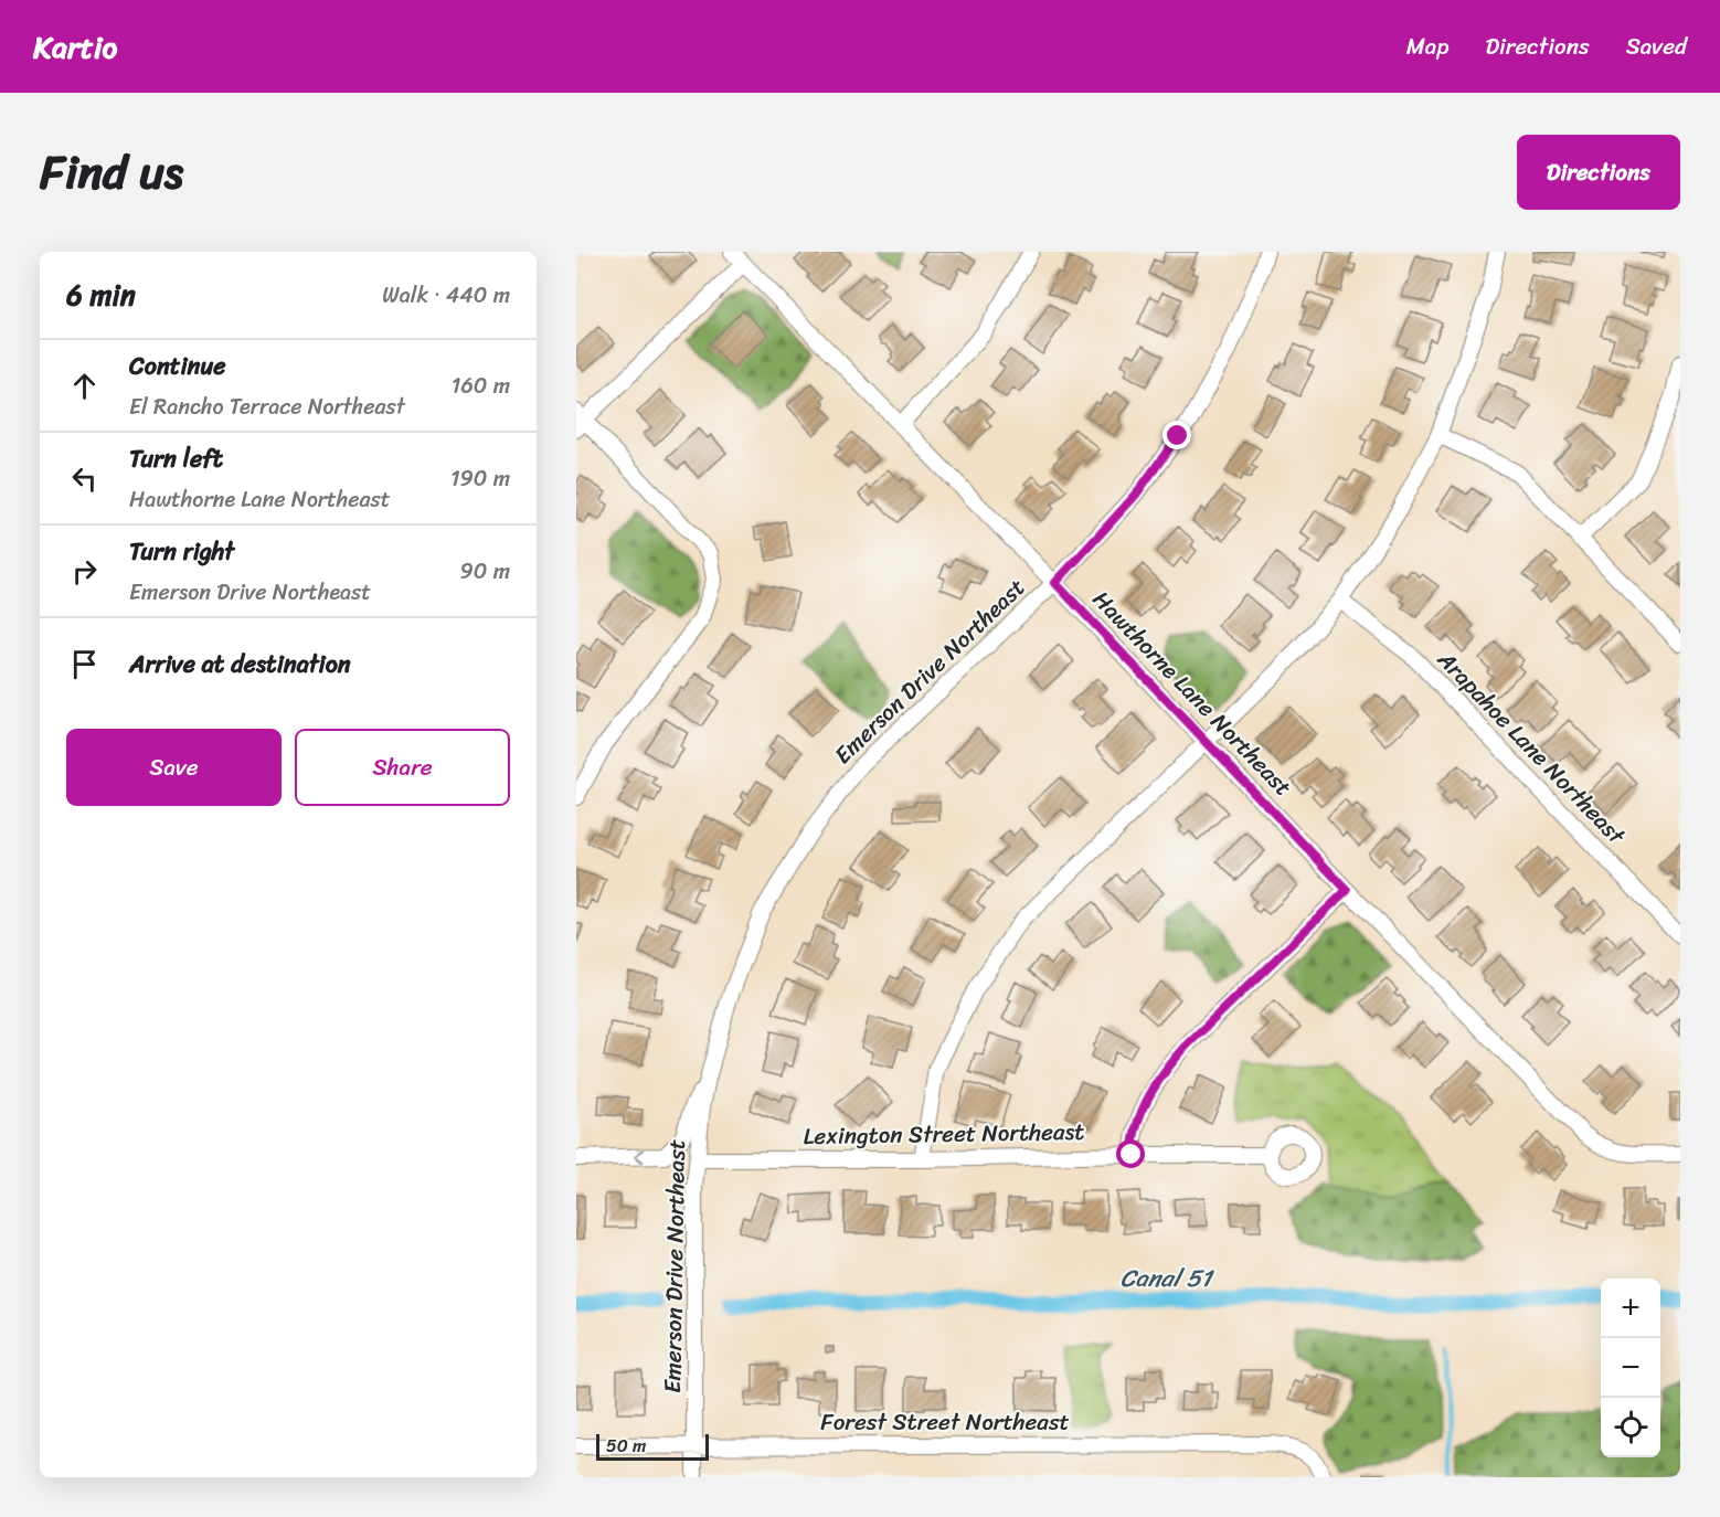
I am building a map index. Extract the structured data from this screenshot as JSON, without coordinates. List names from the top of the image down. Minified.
{"streets":{"street":["Emerson Drive Northeast","Hawthorne Lane Northeast","Arapahoe Lane Northeast","Lexington Street Northeast","Forest Street Northeast"]},"crossings":[["Emerson Drive Northeast","Hawthorne Lane Northeast"],["Emerson Drive Northeast","Lexington Street Northeast"],["Emerson Drive Northeast","Forest Street Northeast"]],"water":["Canal 51"],"scale_bar":"50 m","page":{"header":"Kartio","nav":["Map","Directions","Saved"],"title":"Find us","buttons":["Directions",["Save","Share"]],"heading":["6 min","Walk · 440 m"],"list":[["Continue","El Rancho Terrace Northeast","160 m"],["Turn left","Hawthorne Lane Northeast","190 m"],["Turn right","Emerson Drive Northeast","90 m"],"Arrive at destination"],"map_buttons":["+","−"],"scale":"50 m"}}
